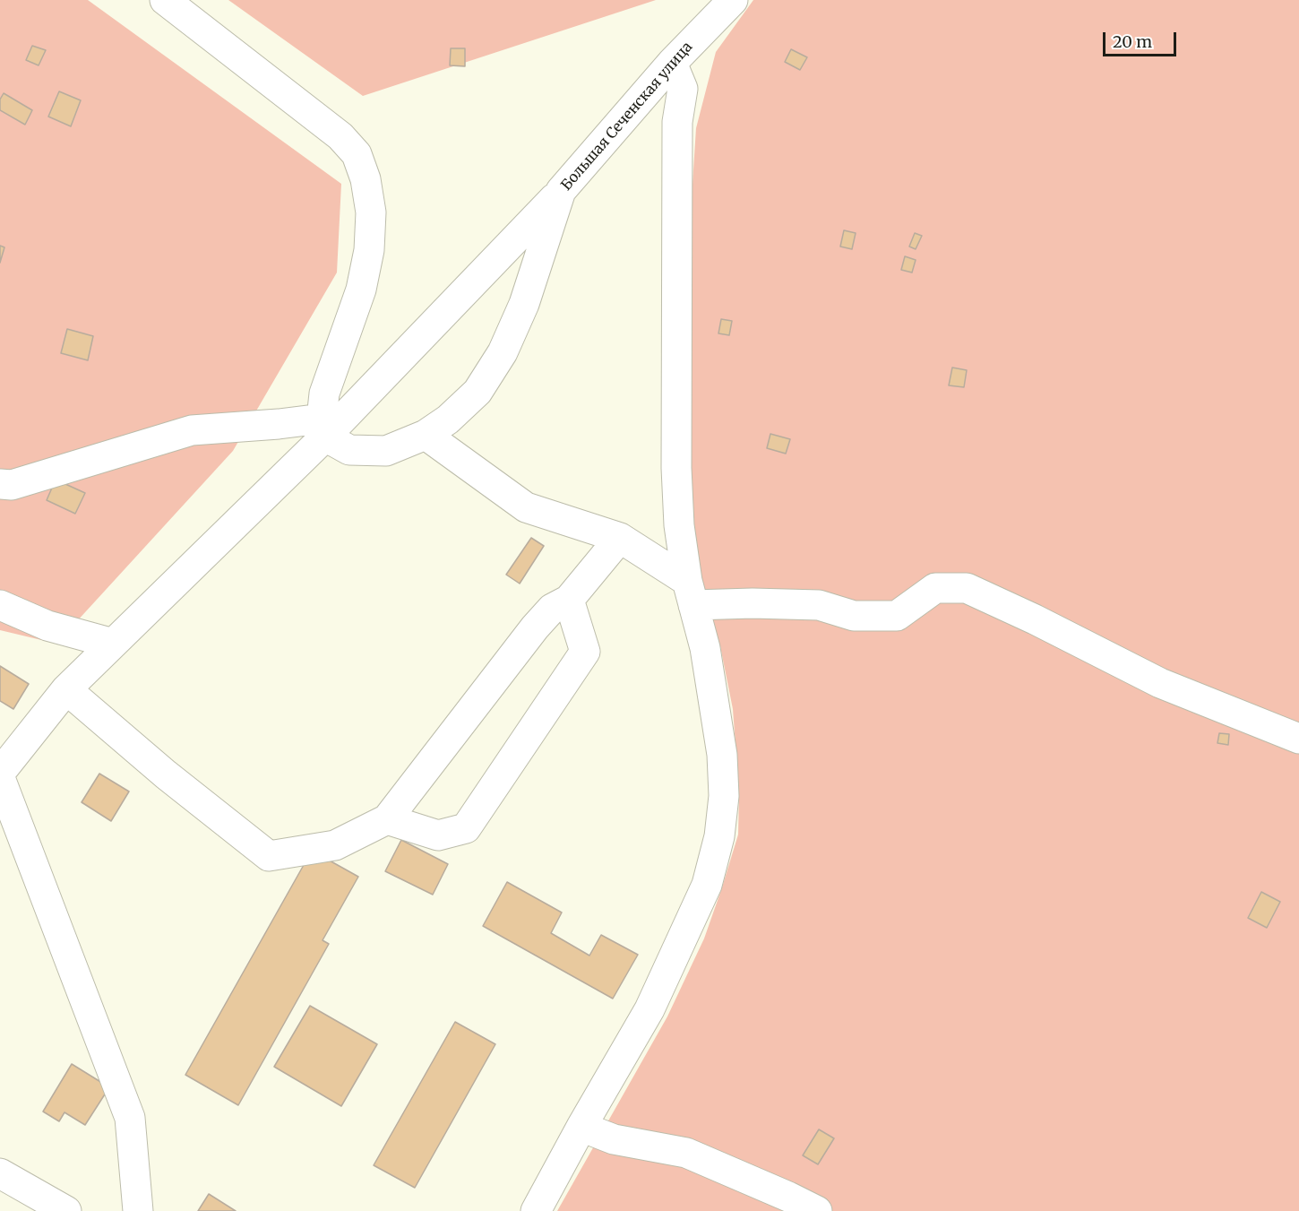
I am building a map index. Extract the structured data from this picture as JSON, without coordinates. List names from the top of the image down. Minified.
{"streets":{"street":["Большая Сеченская улица"]},"scale_bar":"20 m"}
